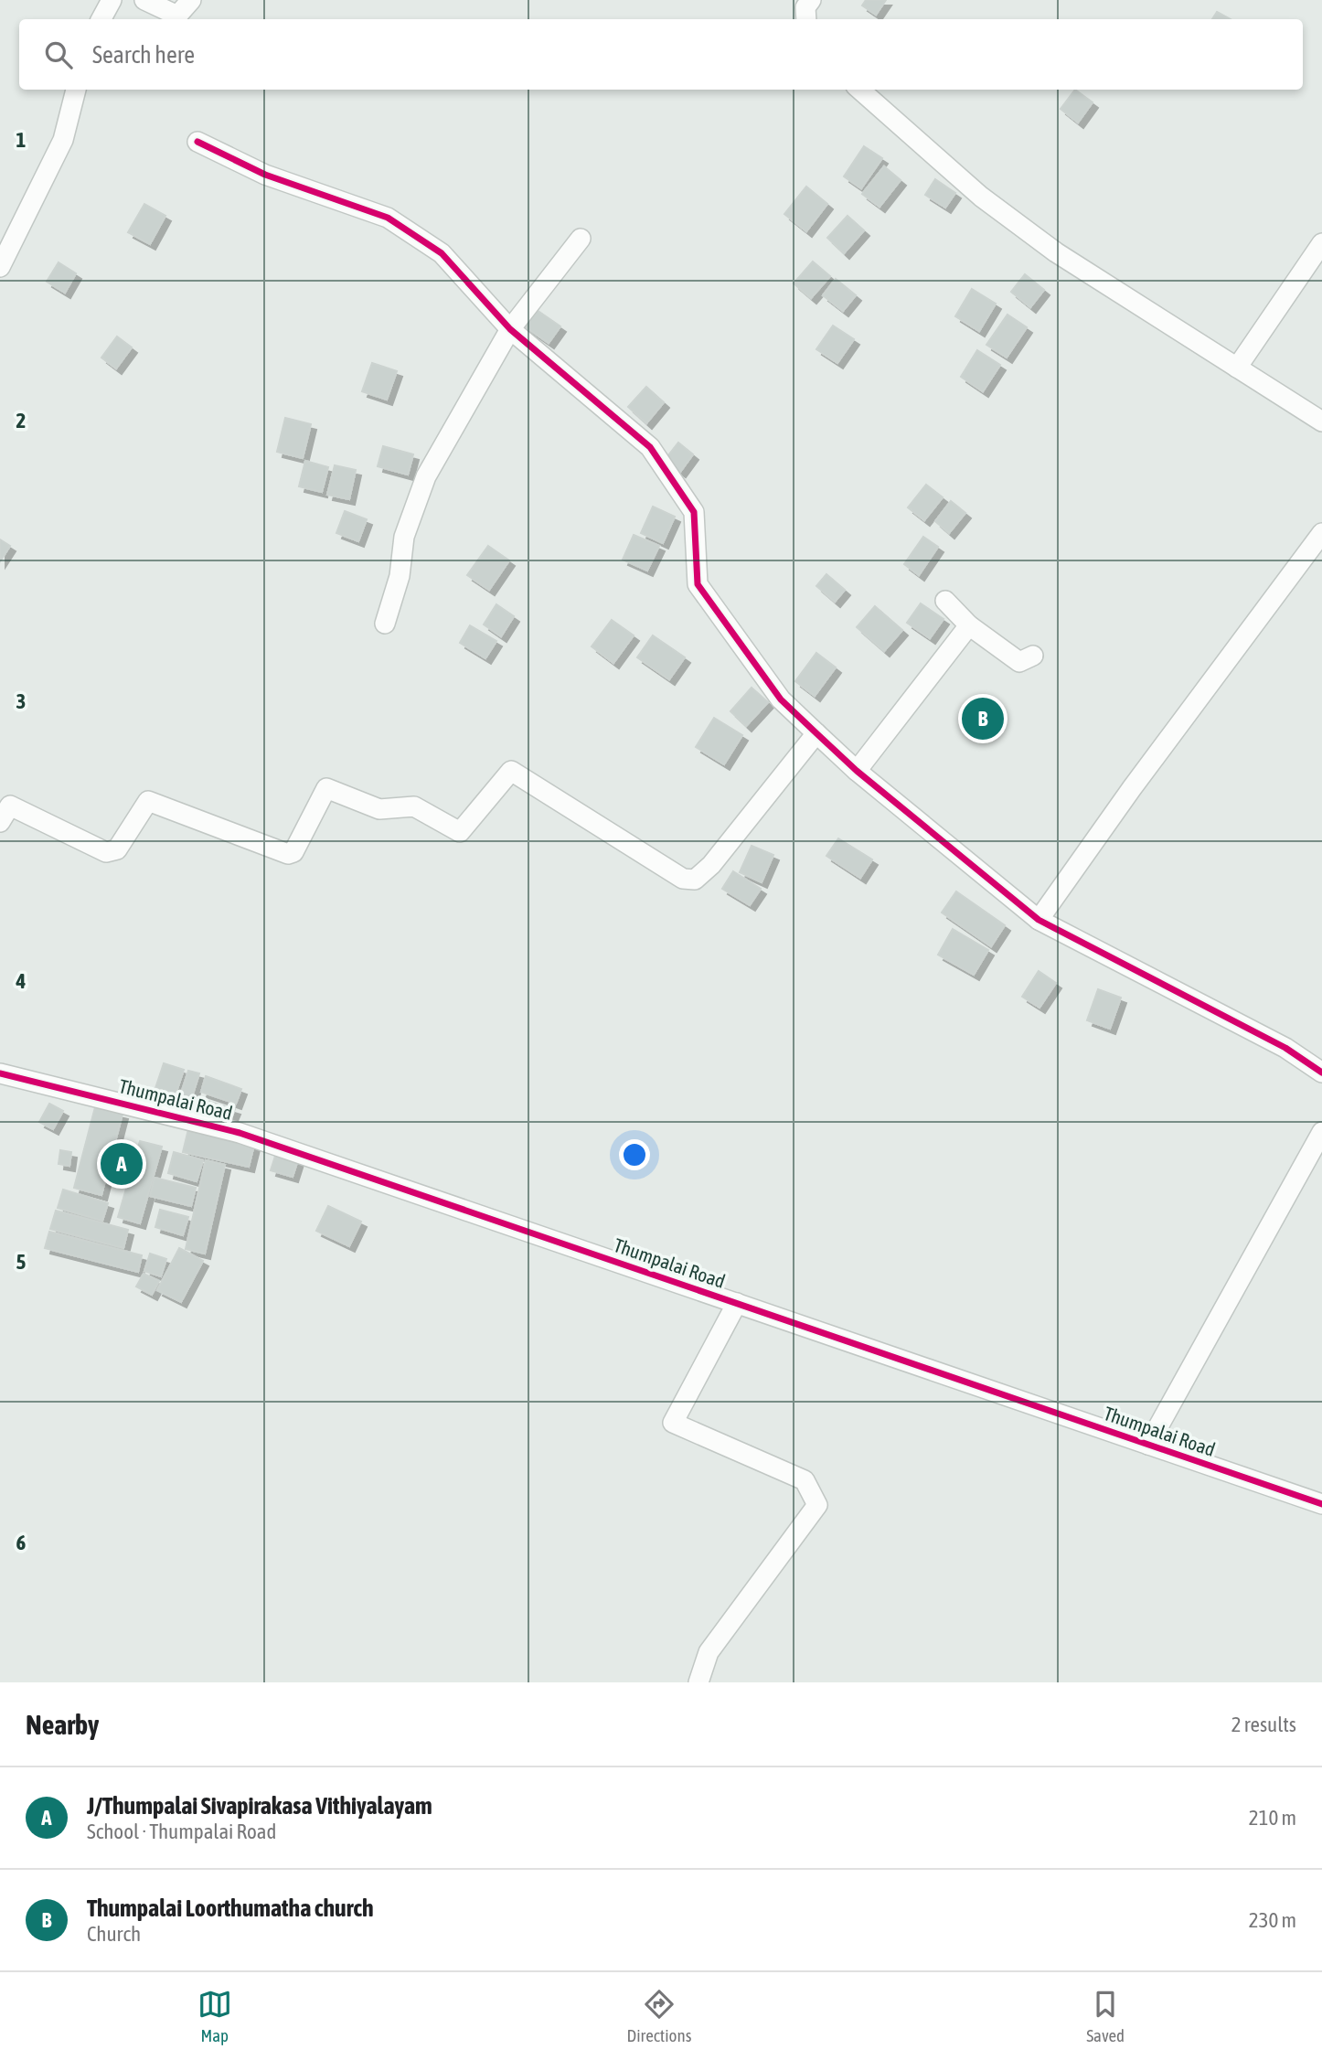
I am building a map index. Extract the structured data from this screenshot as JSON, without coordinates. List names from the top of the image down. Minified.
{"streets":{"street":["Thumpalai Road"]},"page":{"search":"Search here","pins":["B","A"],"heading":["Nearby","2 results"],"list":[{"mark":"A","name":"J/Thumpalai Sivapirakasa Vithiyalayam","note":"School · Thumpalai Road","value":"210 m"},{"mark":"B","name":"Thumpalai Loorthumatha church","note":"Church","value":"230 m"}],"nav":["Map","Directions","Saved"]},"grid":{"rows":["1","2","3","4","5","6"]}}
